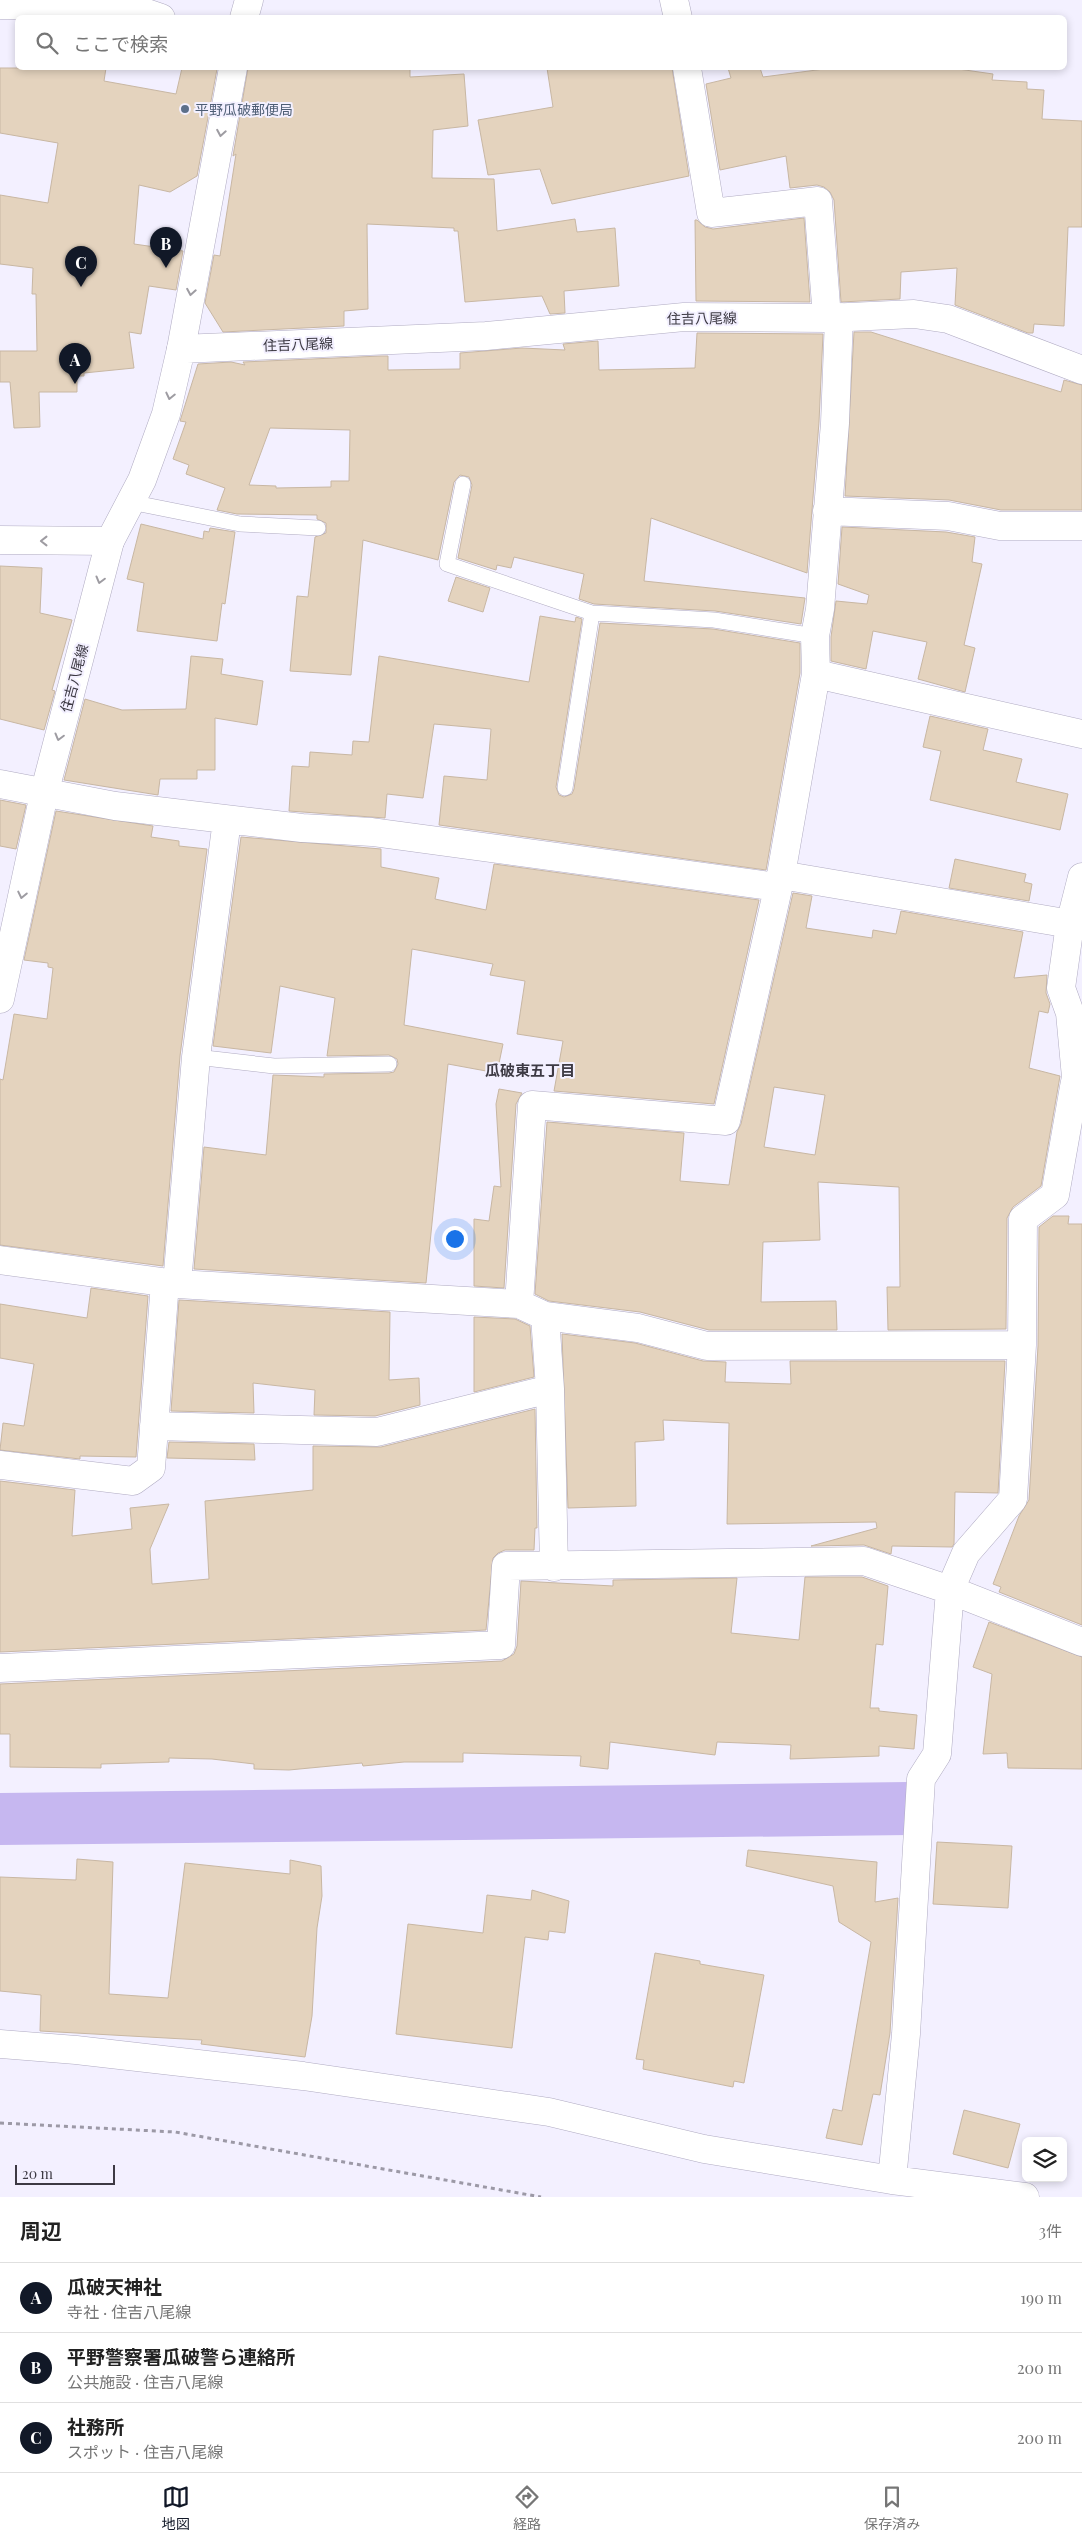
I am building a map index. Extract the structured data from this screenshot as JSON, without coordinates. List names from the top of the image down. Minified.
{"streets":{"street":["住吉八尾線"]},"districts":["瓜破東五丁目"],"places":["平野瓜破郵便局"],"scale_bar":"20 m","page":{"search":"ここで検索","pins":["B","C","A"],"scale":"20 m","heading":["周辺","3件"],"list":[{"mark":"A","name":"瓜破天神社","note":"寺社 · 住吉八尾線","value":"190 m"},{"mark":"B","name":"平野警察署瓜破警ら連絡所","note":"公共施設 · 住吉八尾線","value":"200 m"},{"mark":"C","name":"社務所","note":"スポット · 住吉八尾線","value":"200 m"}],"nav":["地図","経路","保存済み"]}}
